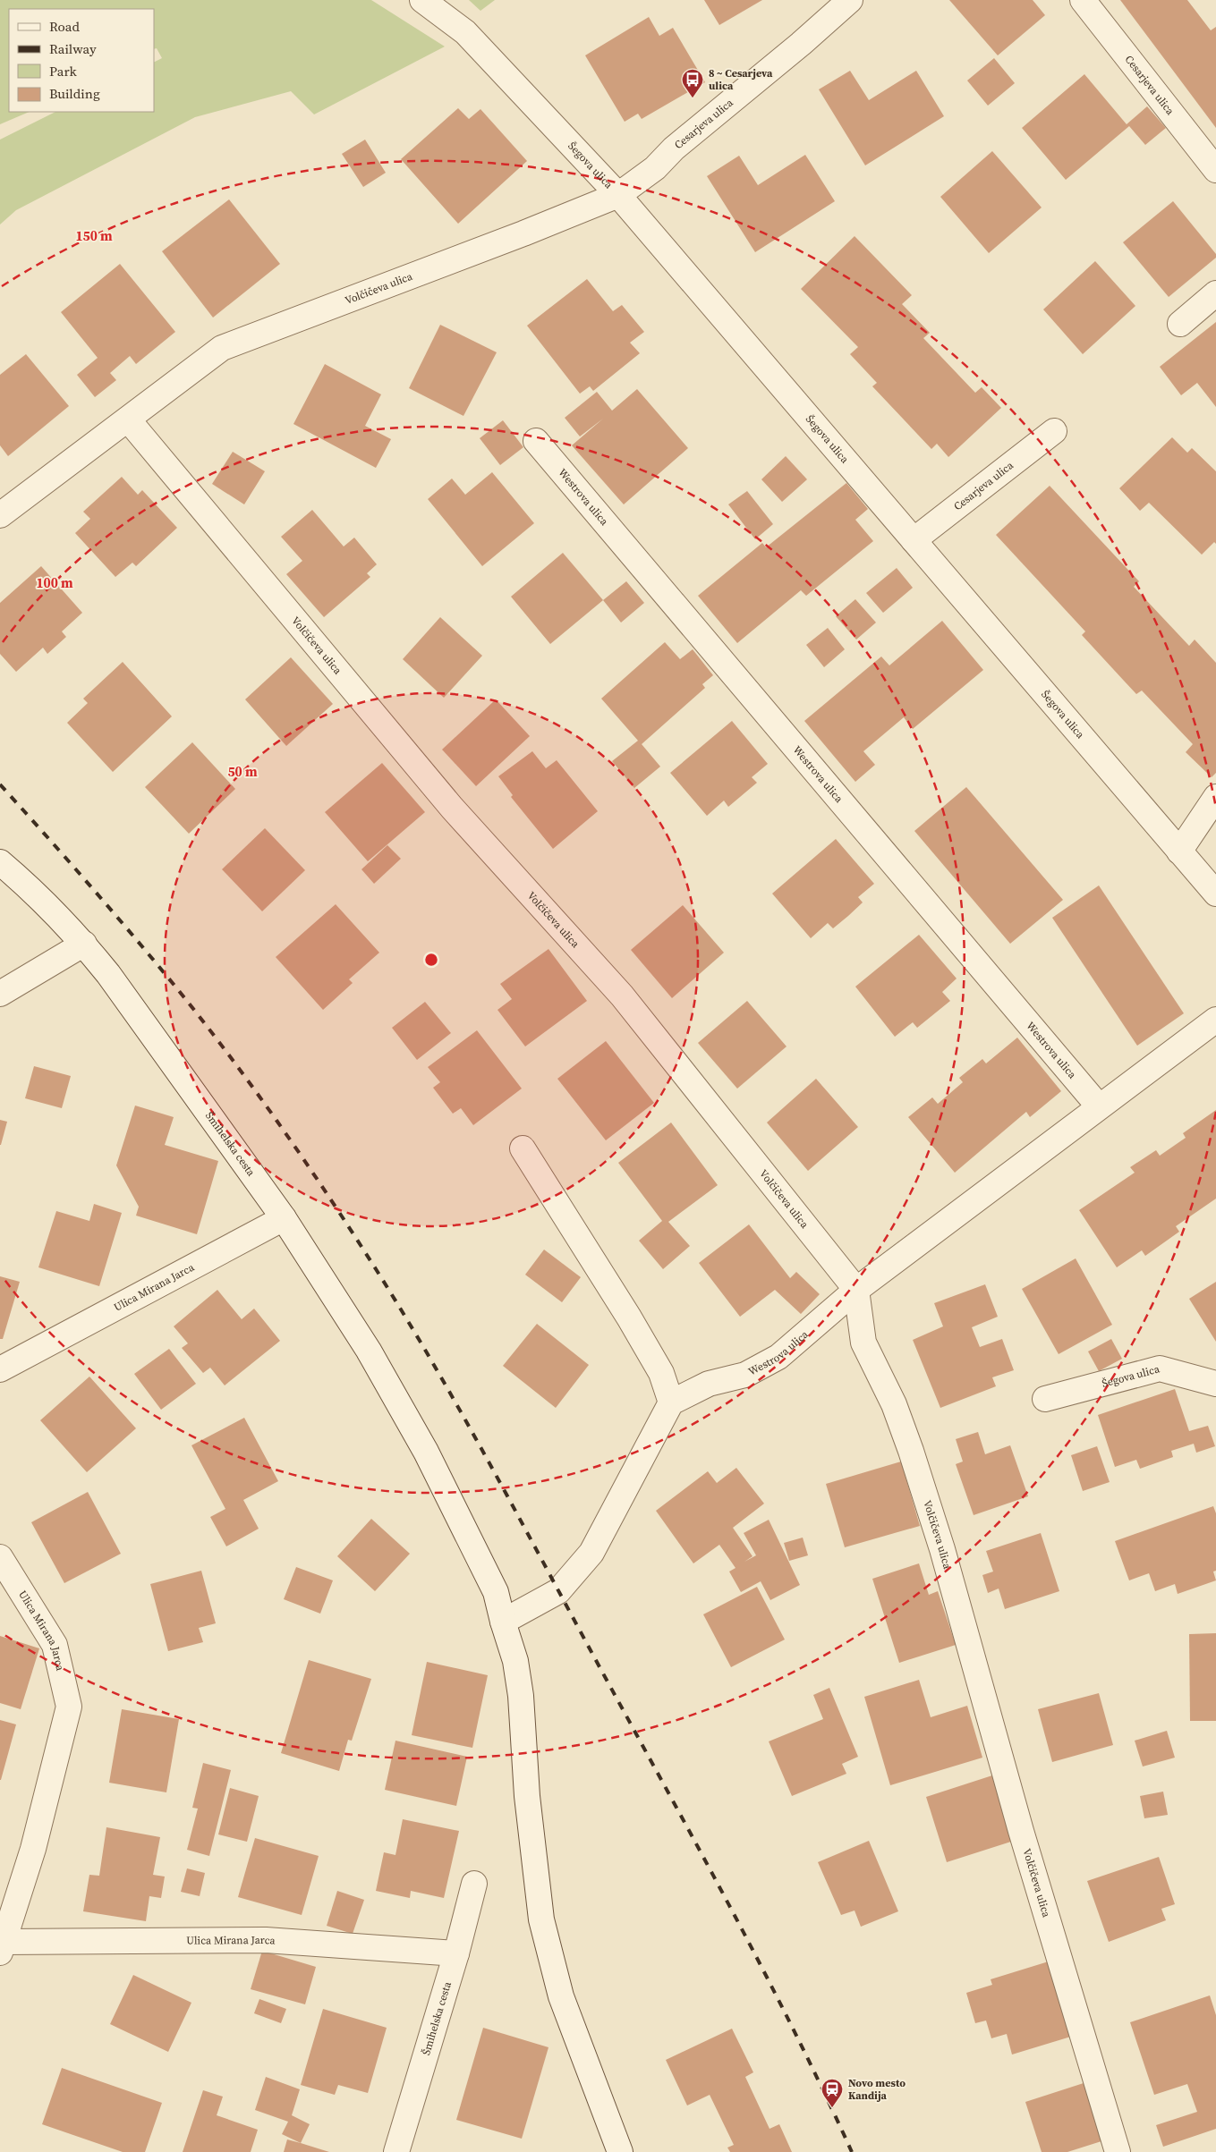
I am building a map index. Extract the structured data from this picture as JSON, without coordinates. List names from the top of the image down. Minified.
{"streets":{"street":["Cesarjeva ulica","Šegova ulica","Volčičeva ulica","Westrova ulica","Šmihelska cesta","Ulica Mirana Jarca"]},"crossings":[["Cesarjeva ulica","Šegova ulica"],["Cesarjeva ulica","Volčičeva ulica"],["Šegova ulica","Volčičeva ulica"],["Volčičeva ulica","Westrova ulica"],["Šmihelska cesta","Ulica Mirana Jarca"]],"places":{"bus stop":["8 ~ Cesarjeva ulica"],"station":["Novo mesto Kandija"]},"legend":["Road","Railway","Park","Building"],"rings":["150 m","100 m","50 m"]}
